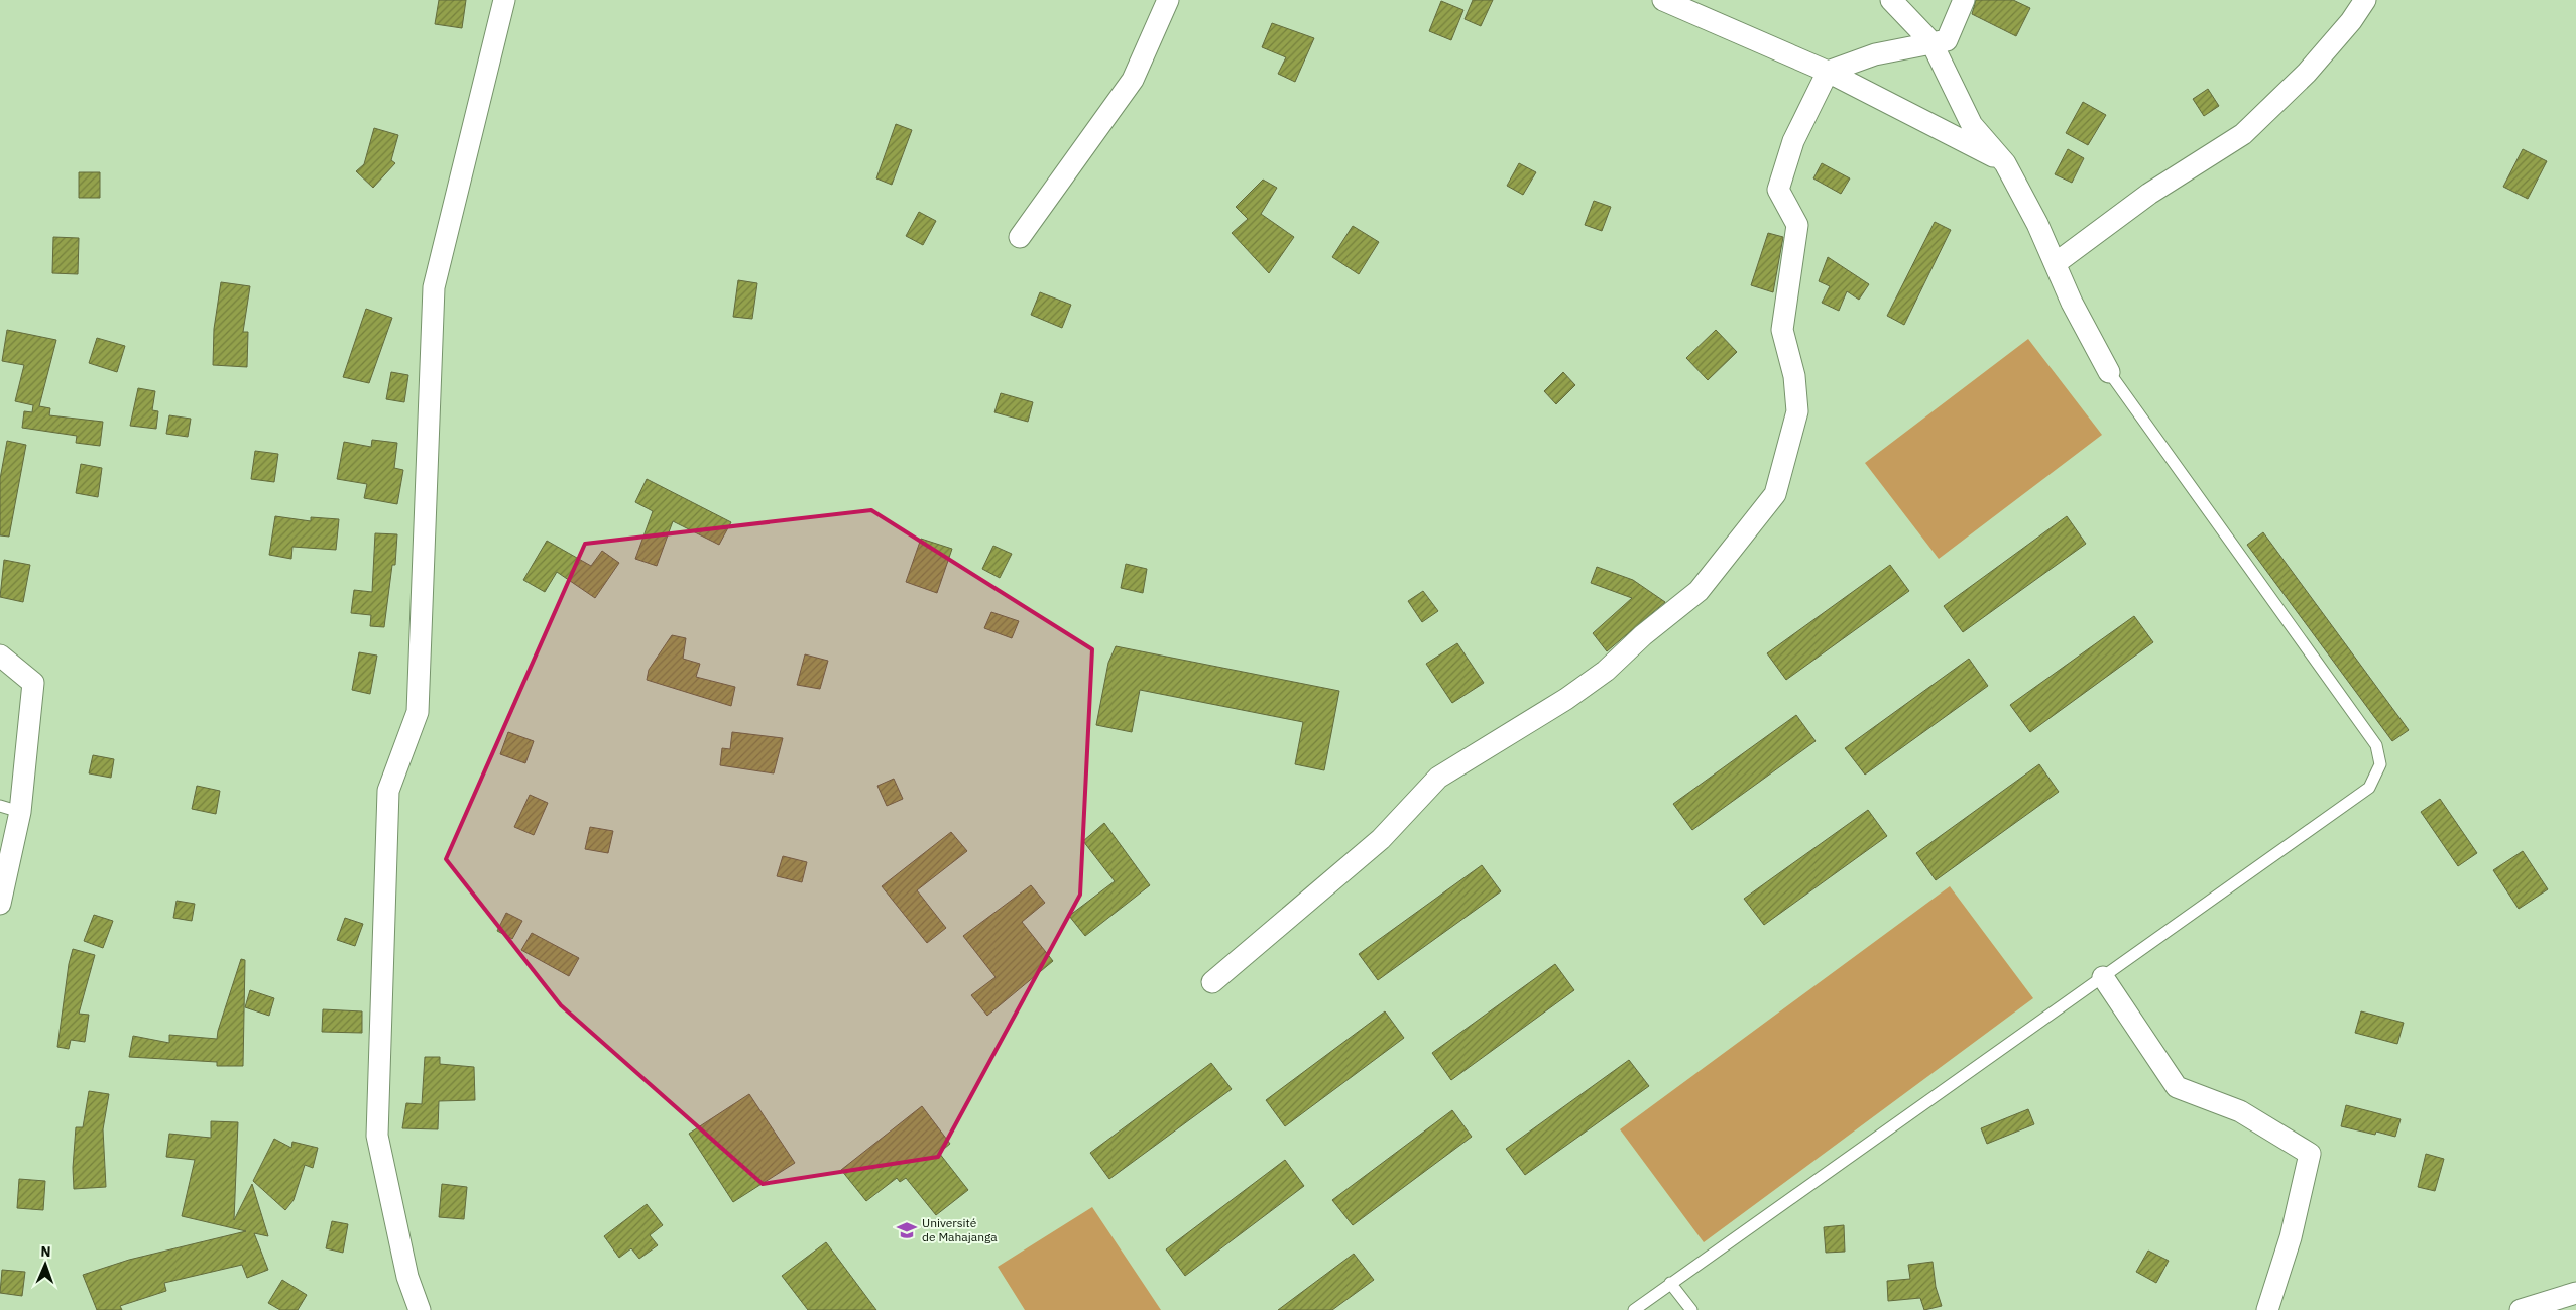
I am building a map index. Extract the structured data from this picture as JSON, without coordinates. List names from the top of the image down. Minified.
{"places":{"school or university":["Université de Mahajanga"]},"north":"top"}
